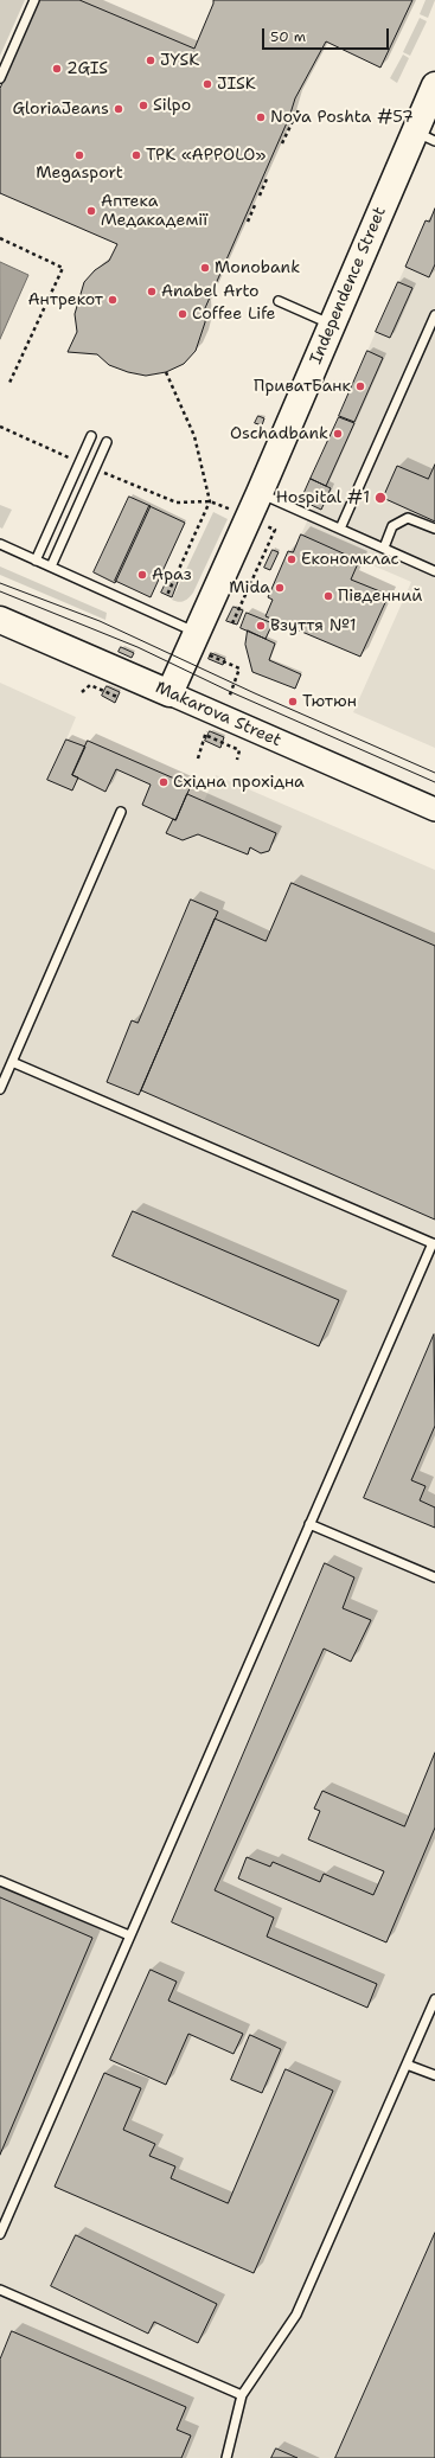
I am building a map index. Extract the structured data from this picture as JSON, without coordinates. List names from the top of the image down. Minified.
{"streets":{"main road":["Independence Street","Makarova Street"]},"crossings":[["Independence Street","Makarova Street"]],"places":["JYSK","2GIS","JISK","Silpo","GloriaJeans","Nova Poshta #57","Megasport","ТРК «APPOLO»","Аптека Медакадемії","Monobank","Anabel Arto","Антрекот","Coffee Life","ПриватБанк","Oschadbank","Hospital #1","Економклас","Араз","Mida","Південний","Взуття №1","Тютюн","Східна прохідна"],"scale_bar":"50 m"}
